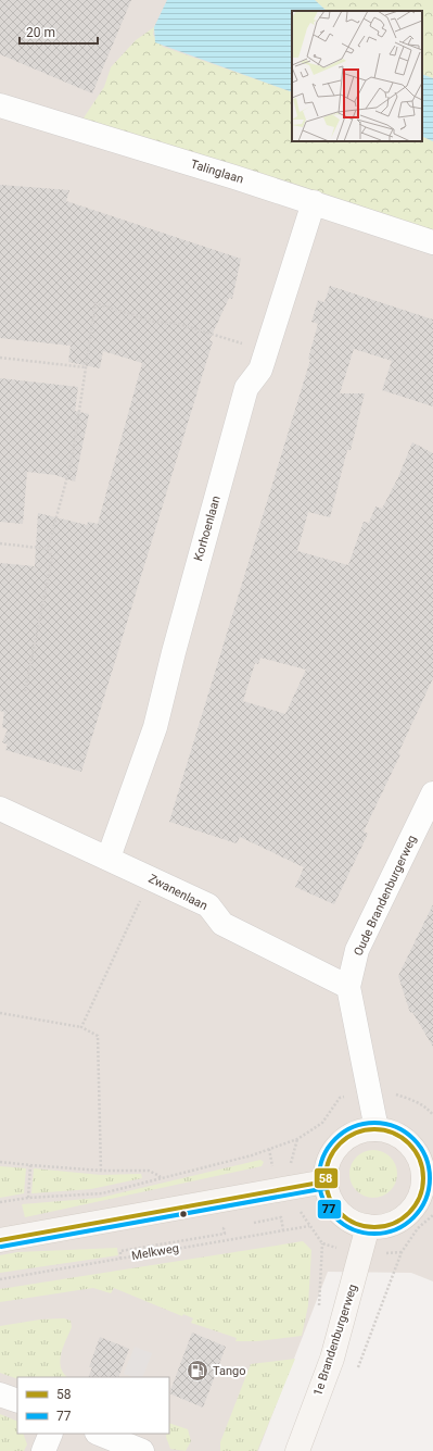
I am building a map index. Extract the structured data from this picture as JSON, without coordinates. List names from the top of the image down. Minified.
{"streets":{"street":["Talinglaan","Korhoenlaan","Zwanenlaan","Oude Brandenburgerweg","1e Brandenburgerweg"],"path":["Melkweg"]},"crossings":[["Talinglaan","Korhoenlaan"],["Korhoenlaan","Zwanenlaan"],["Zwanenlaan","Oude Brandenburgerweg"],["Oude Brandenburgerweg","1e Brandenburgerweg"]],"places":{"fuel station":["Tango"]},"lines":["transit line 77","transit line 58"],"legend":["58","77"],"scale_bar":"20 m"}
